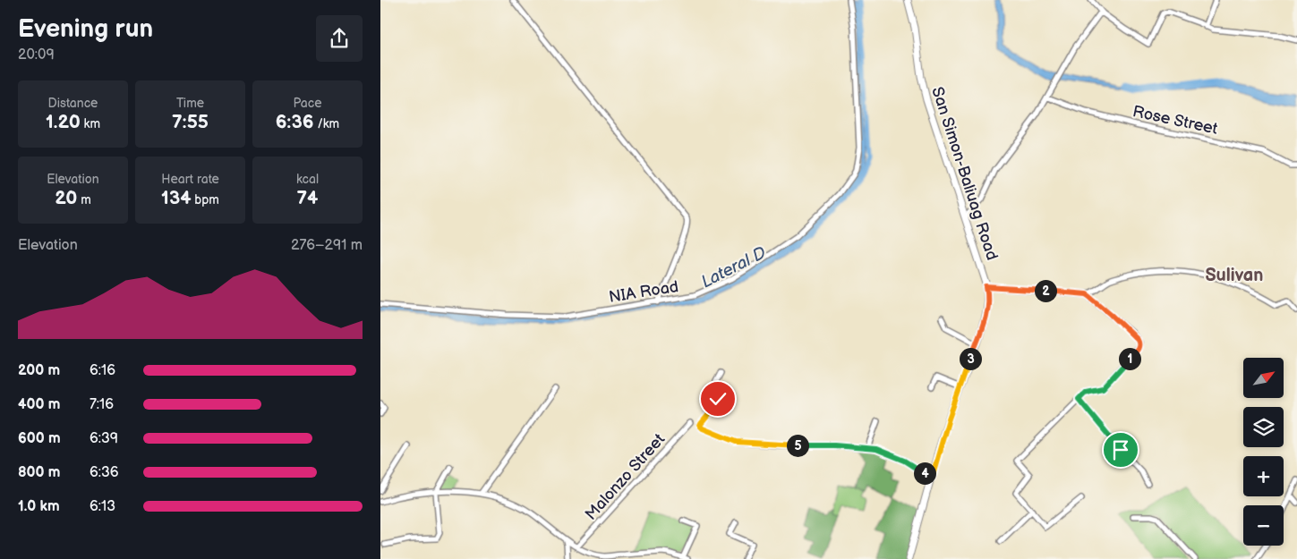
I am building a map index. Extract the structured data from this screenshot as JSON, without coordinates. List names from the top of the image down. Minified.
{"streets":{"main road":["San Simon-Baliuag Road"],"street":["Rose Street","NIA Road","Malonzo Street"]},"districts":["Sulivan"],"water":["Lateral D"],"north":"top right","page":{"heading":["Evening run","20:09"],"stats":[["Distance","1.20 km"],["Time","7:55"],["Pace","6:36 /km"],["Elevation","20 m"],["Heart rate","134 bpm"],["kcal","74"]],"chart":["Elevation","276–291 m"],"pins":["2","1","3","5","4"],"list":[{"name":"200 m","note":"6:16"},{"name":"400 m","note":"7:16"},{"name":"600 m","note":"6:39"},{"name":"800 m","note":"6:36"},{"name":"1.0 km","note":"6:13"}],"map_buttons":["+","−"]}}
